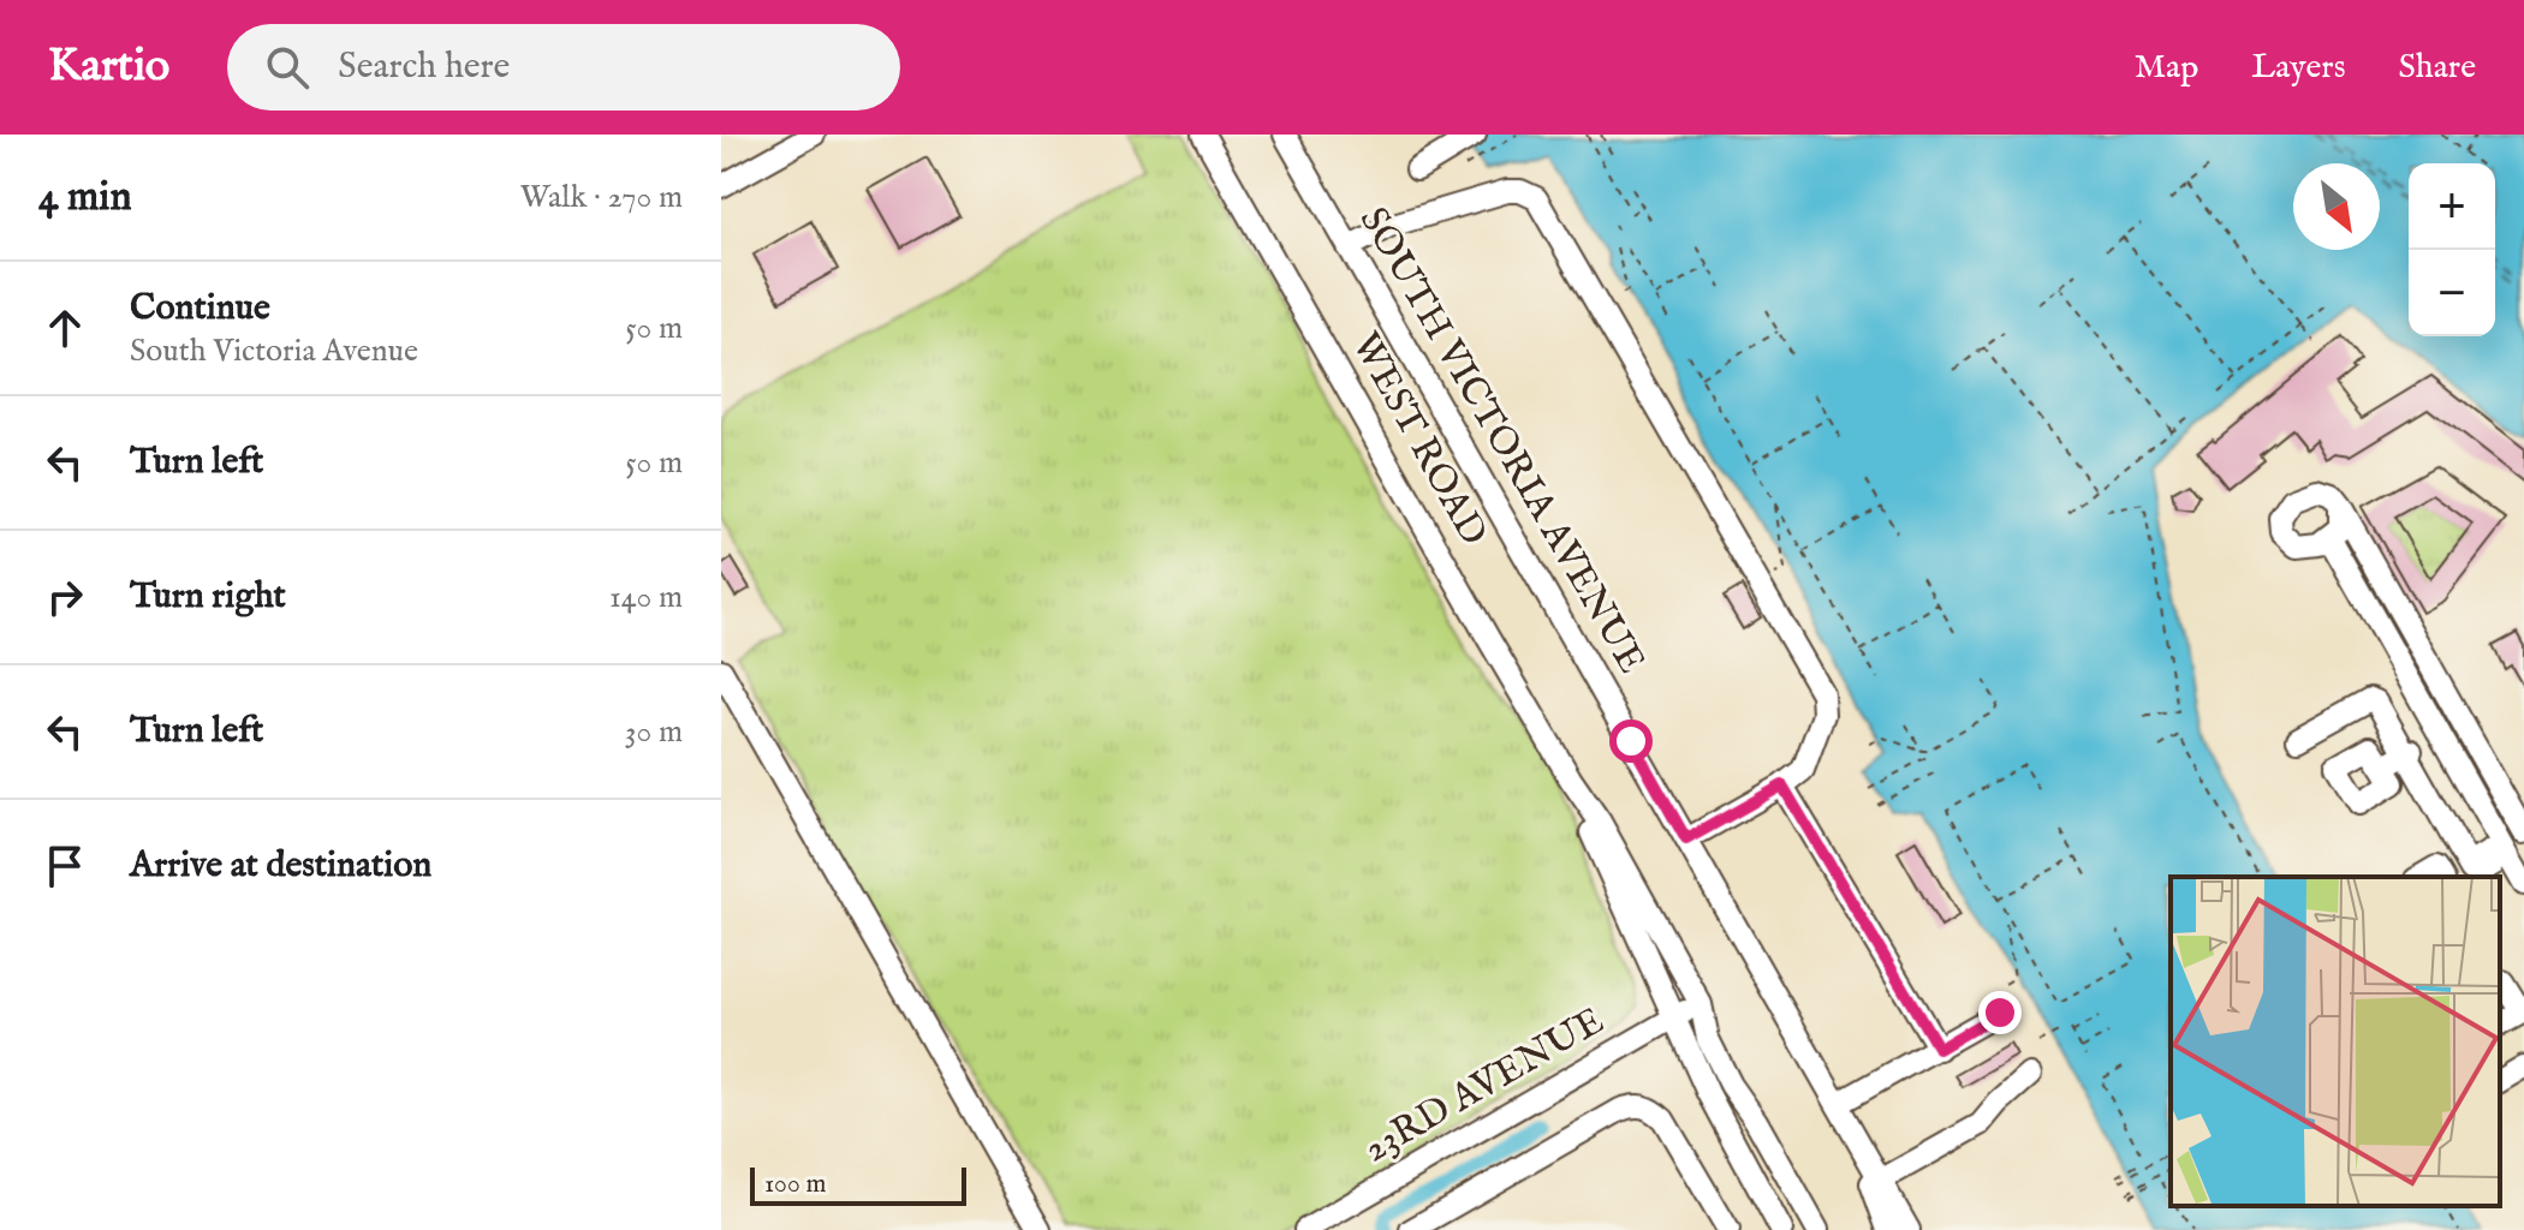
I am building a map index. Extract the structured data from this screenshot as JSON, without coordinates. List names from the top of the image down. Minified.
{"streets":{"street":["WEST ROAD","SOUTH VICTORIA AVENUE","23RD AVENUE"]},"crossings":[["WEST ROAD","23RD AVENUE"]],"scale_bar":"100 m","north":"bottom right","page":{"header":"Kartio","search":"Search here","nav":["Map","Layers","Share"],"heading":["4 min","Walk · 270 m"],"map_buttons":["+","−"],"list":[["Continue","South Victoria Avenue","50 m"],["Turn left","50 m"],["Turn right","140 m"],["Turn left","30 m"],"Arrive at destination"],"scale":"100 m"}}
